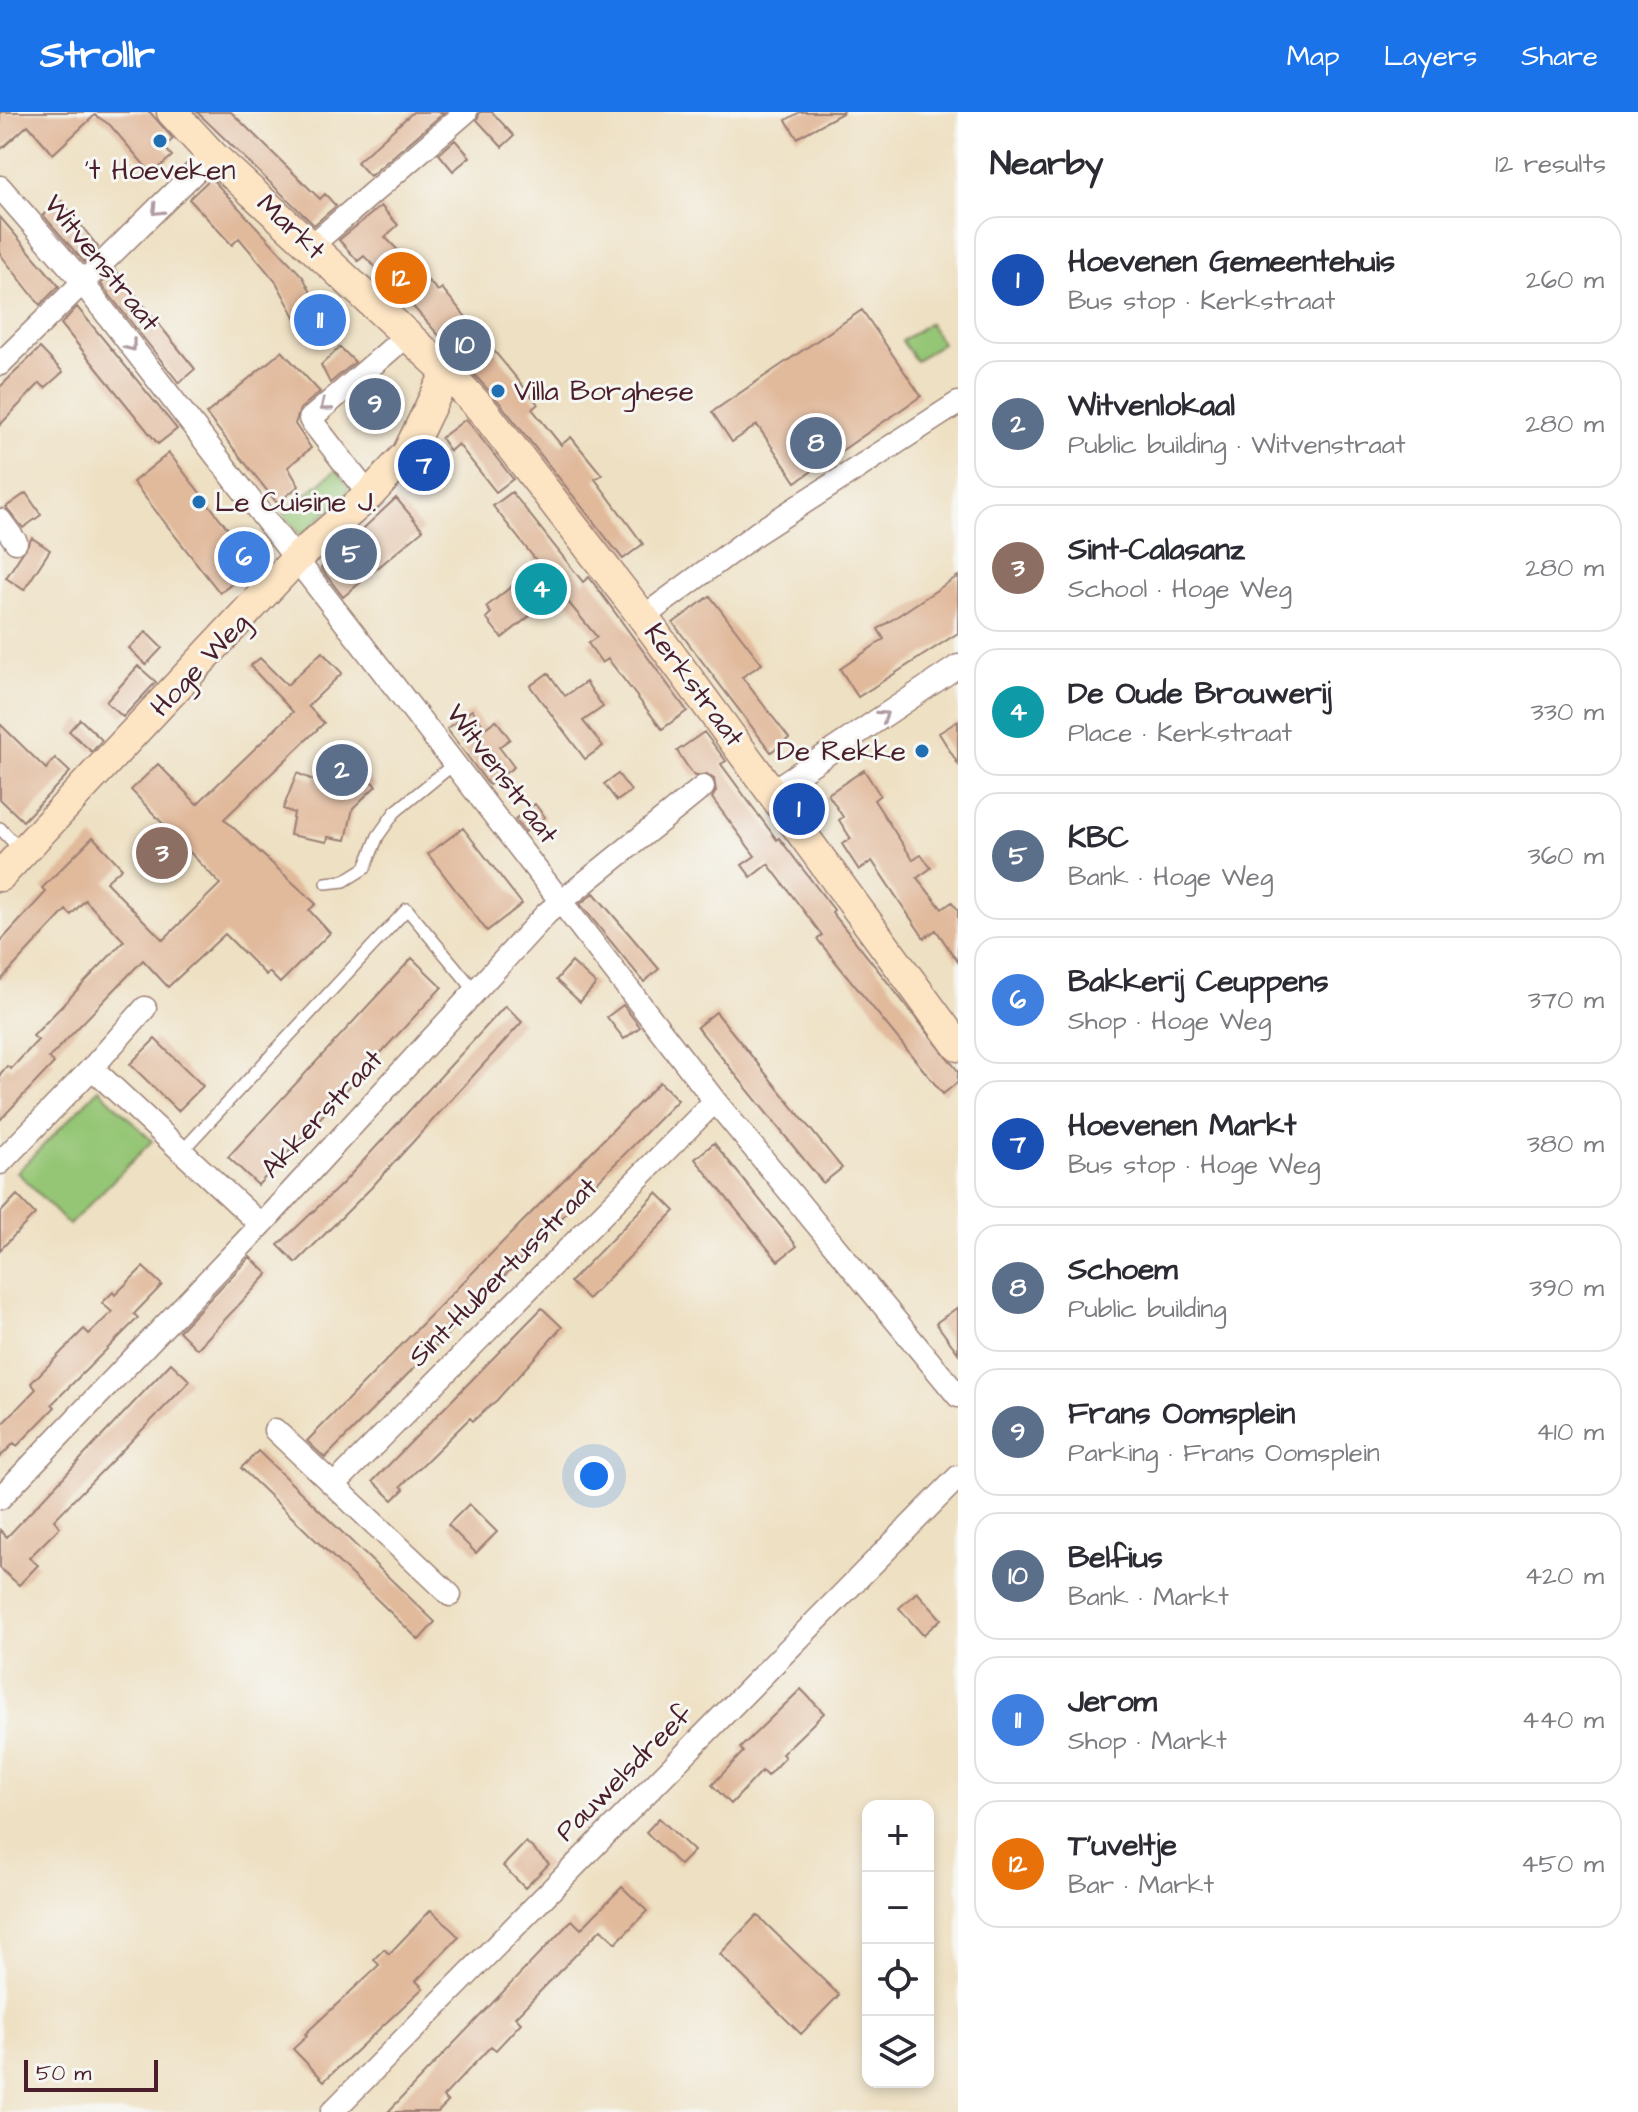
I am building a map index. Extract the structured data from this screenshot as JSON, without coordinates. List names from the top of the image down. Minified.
{"streets":{"main road":["Markt","Hoge Weg","Kerkstraat"],"street":["Witvenstraat","Akkerstraat","Sint-Hubertusstraat","Pauwelsdreef"]},"crossings":[["Markt","Hoge Weg"],["Markt","Kerkstraat"],["Witvenstraat","Hoge Weg"],["Witvenstraat","Akkerstraat"],["Witvenstraat","Sint-Hubertusstraat"],["Hoge Weg","Kerkstraat"]],"places":["'t Hoeveken","Villa Borghese","Le Cuisine J.","De Rekke"],"scale_bar":"50 m","page":{"header":"Strollr","nav":["Map","Layers","Share"],"heading":["Nearby","12 results"],"list":[{"mark":"1","name":"Hoevenen Gemeentehuis","note":"Bus stop · Kerkstraat","value":"260 m"},{"mark":"2","name":"Witvenlokaal","note":"Public building · Witvenstraat","value":"280 m"},{"mark":"3","name":"Sint-Calasanz","note":"School · Hoge Weg","value":"280 m"},{"mark":"4","name":"De Oude Brouwerij","note":"Place · Kerkstraat","value":"330 m"},{"mark":"5","name":"KBC","note":"Bank · Hoge Weg","value":"360 m"},{"mark":"6","name":"Bakkerij Ceuppens","note":"Shop · Hoge Weg","value":"370 m"},{"mark":"7","name":"Hoevenen Markt","note":"Bus stop · Hoge Weg","value":"380 m"},{"mark":"8","name":"Schoem","note":"Public building","value":"390 m"},{"mark":"9","name":"Frans Oomsplein","note":"Parking · Frans Oomsplein","value":"410 m"},{"mark":"10","name":"Belfius","note":"Bank · Markt","value":"420 m"},{"mark":"11","name":"Jerom","note":"Shop · Markt","value":"440 m"},{"mark":"12","name":"T'uveltje","note":"Bar · Markt","value":"450 m"}],"pins":["12","11","10","9","8","7","5","6","4","2","1","3"],"map_buttons":["+","−"],"scale":"50 m"}}
